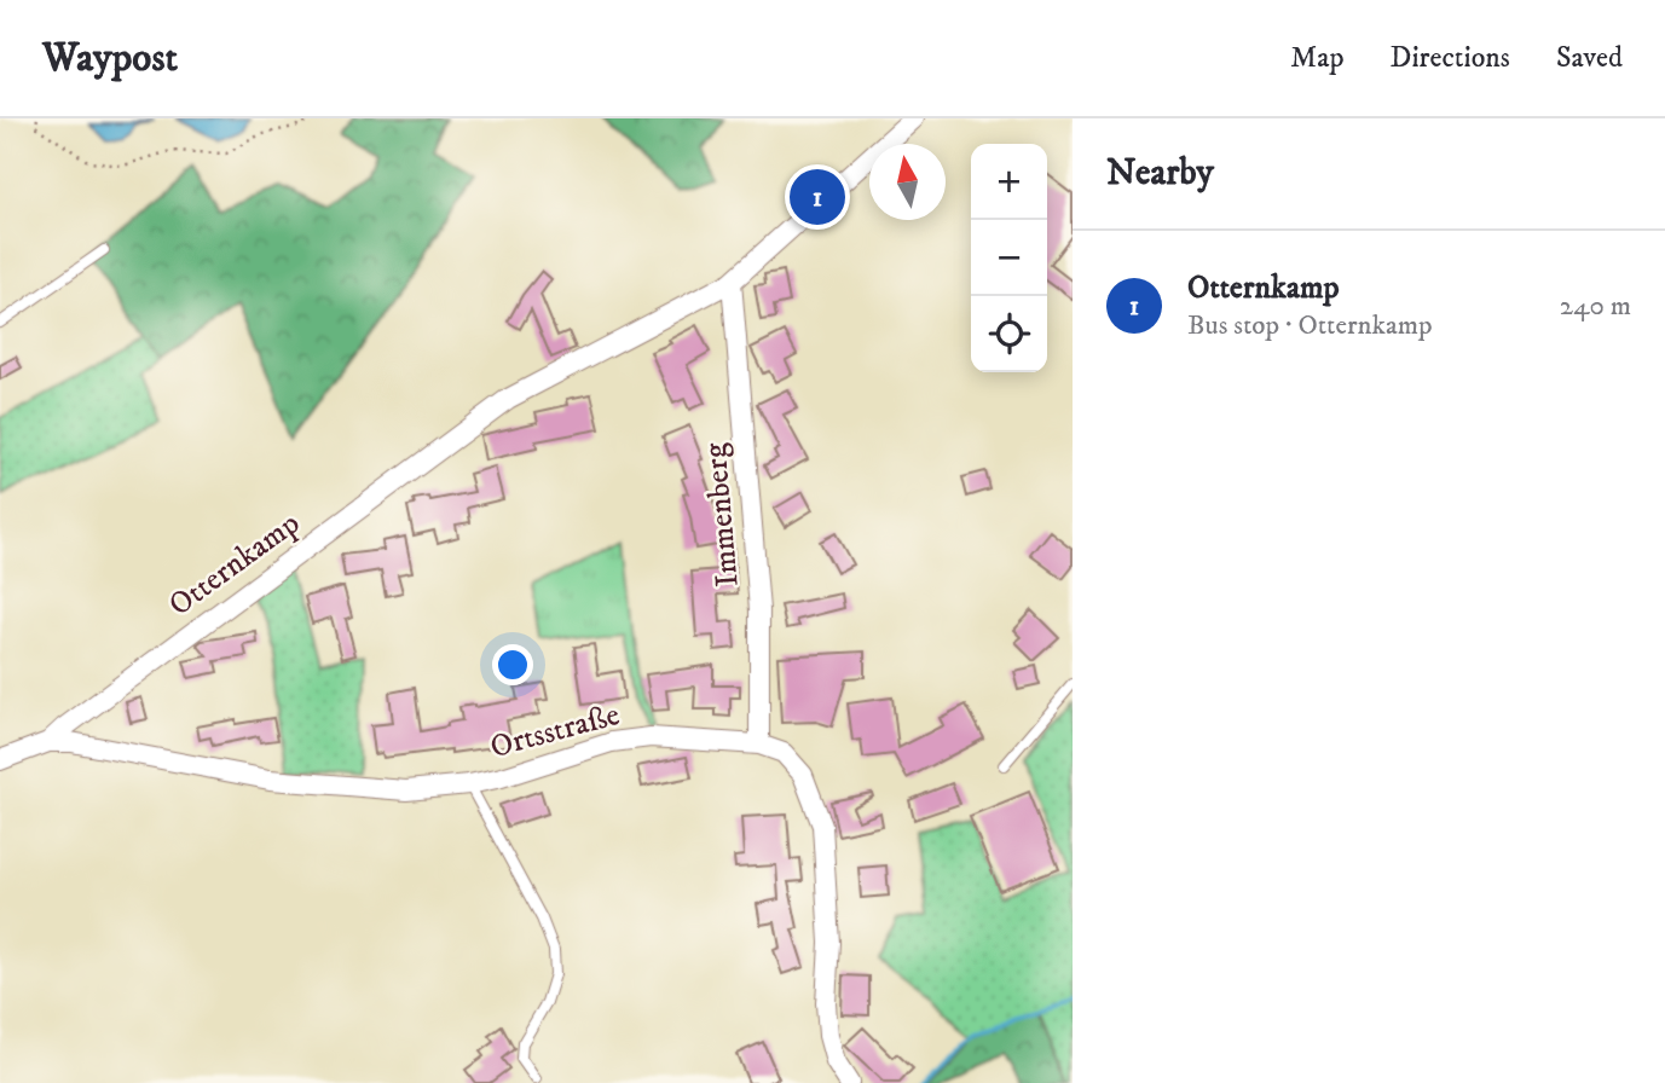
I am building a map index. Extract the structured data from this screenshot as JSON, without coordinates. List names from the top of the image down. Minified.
{"streets":{"street":["Immenberg","Otternkamp","Ortsstraße"]},"crossings":[["Immenberg","Otternkamp"],["Immenberg","Ortsstraße"],["Otternkamp","Ortsstraße"]],"north":"top","page":{"header":"Waypost","nav":["Map","Directions","Saved"],"heading":"Nearby","map_buttons":["+","−"],"pins":"1","list":[{"mark":"1","name":"Otternkamp","note":"Bus stop · Otternkamp","value":"240 m"}]}}
